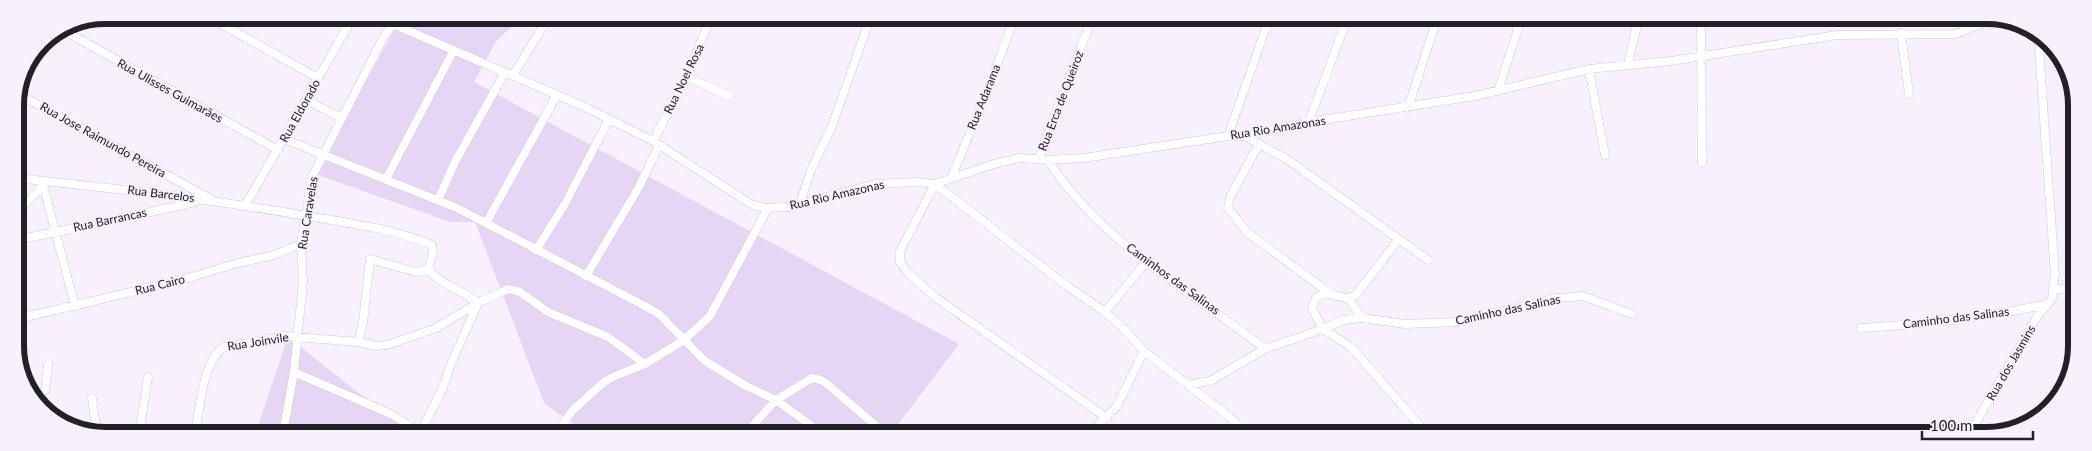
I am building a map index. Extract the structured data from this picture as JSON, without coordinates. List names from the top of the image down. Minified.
{"streets":{"street":["Rua Noel Rosa","Rua Ulisses Guimarães","Rua Adarama","Rua Erca de Queiroz","Rua Eldorado","Rua Rio Amazonas","Rua Jose Raimundo Pereira","Rua Barcelos","Rua Caravelas","Rua Barrancas","Caminhos das Salinas","Rua Cairo","Caminho das Salinas","Rua Joinvile","Rua dos Jasmins"]},"crossings":[["Rua Noel Rosa","Rua Rio Amazonas"],["Rua Ulisses Guimarães","Rua Eldorado"],["Rua Adarama","Rua Rio Amazonas"],["Rua Erca de Queiroz","Rua Rio Amazonas"],["Rua Eldorado","Rua Barcelos"],["Rua Rio Amazonas","Rua Caravelas"],["Rua Rio Amazonas","Caminhos das Salinas"],["Rua Jose Raimundo Pereira","Rua Barcelos"],["Rua Barcelos","Rua Caravelas"],["Rua Barcelos","Rua Barrancas"],["Rua Caravelas","Rua Cairo"],["Rua Caravelas","Rua Joinvile"],["Caminhos das Salinas","Caminho das Salinas"],["Caminho das Salinas","Rua dos Jasmins"]],"scale_bar":"100 m"}
